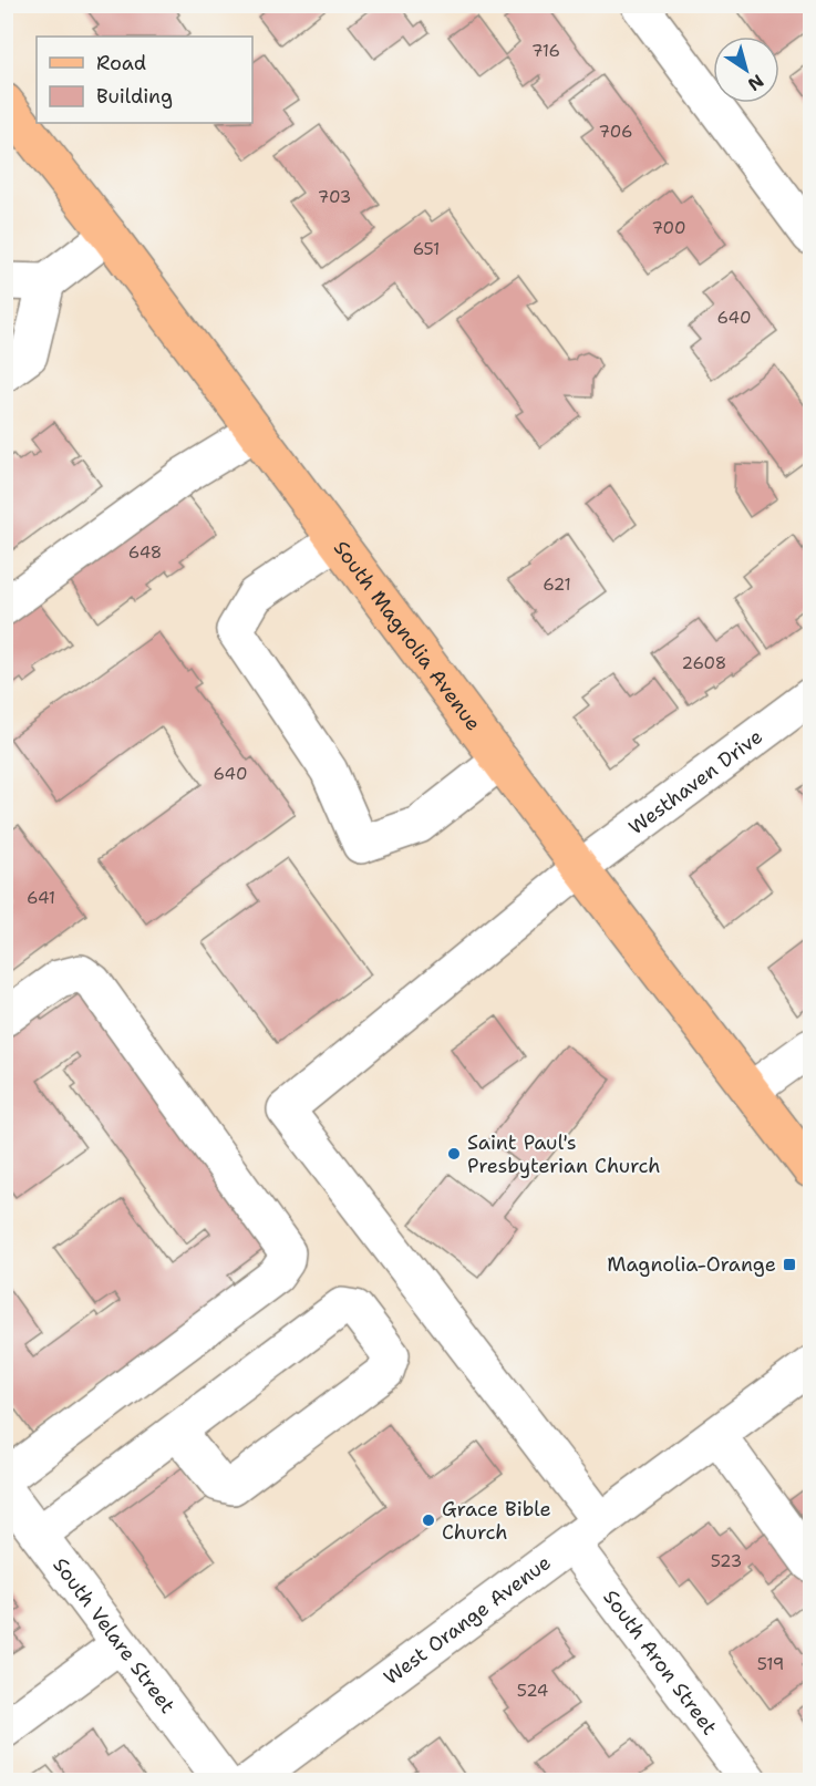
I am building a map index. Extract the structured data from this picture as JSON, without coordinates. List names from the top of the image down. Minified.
{"streets":{"main road":["South Magnolia Avenue"],"street":["Westhaven Drive","West Orange Avenue","South Velare Street","South Aron Street"]},"crossings":[["South Magnolia Avenue","Westhaven Drive"],["Westhaven Drive","West Orange Avenue"],["West Orange Avenue","South Aron Street"]],"places":{"other":["Saint Paul's Presbyterian Church","Grace Bible Church"],"transit":["Magnolia-Orange"]},"house_numbers":["716","706","703","700","651","640","648","621","2608","640","641","523","519","524"],"legend":["Road","Building"],"north":"bottom right"}
